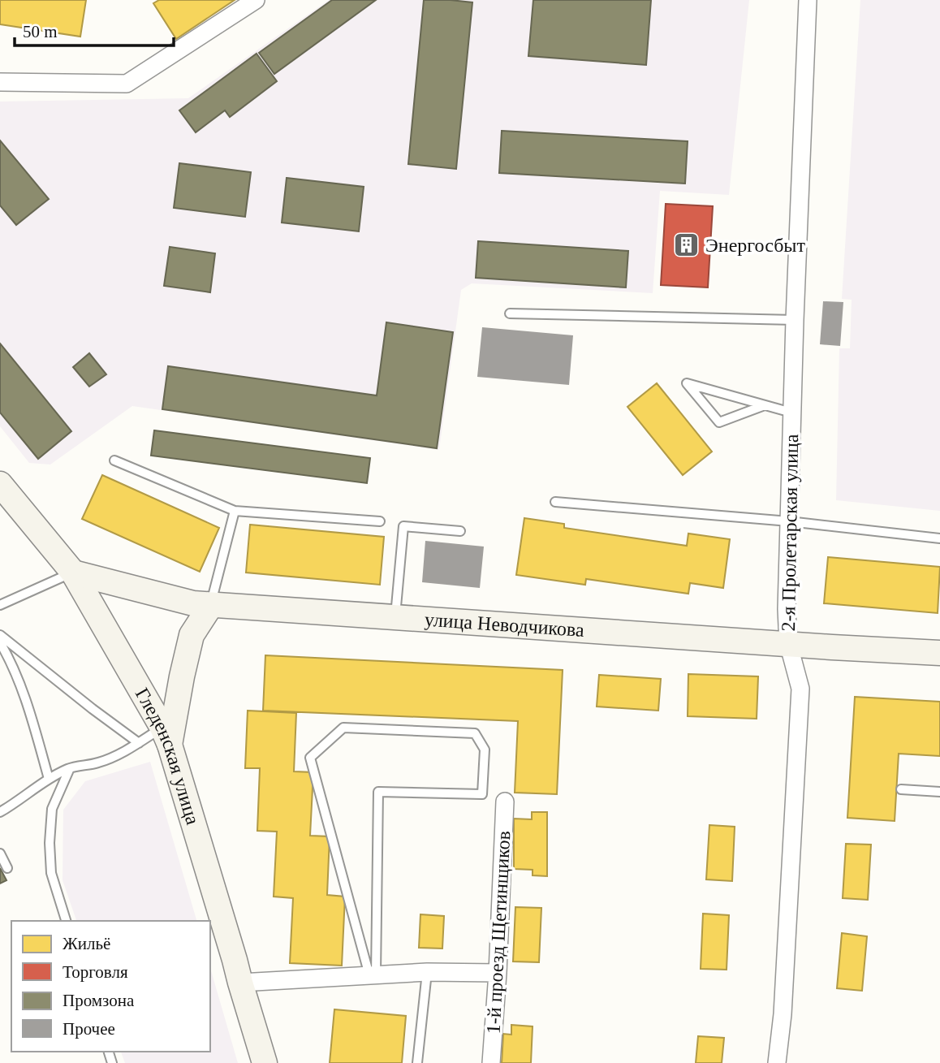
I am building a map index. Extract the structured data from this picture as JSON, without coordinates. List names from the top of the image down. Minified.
{"streets":{"main road":["улица Неводчикова","Гледенская улица"],"street":["2-я Пролетарская улица","1-й проезд Щетинщиков"]},"crossings":[["2-я Пролетарская улица","улица Неводчикова"],["улица Неводчикова","Гледенская улица"]],"places":{"building":["Энергосбыт"]},"legend":["Жильё","Торговля","Промзона","Прочее"],"scale_bar":"50 m"}
